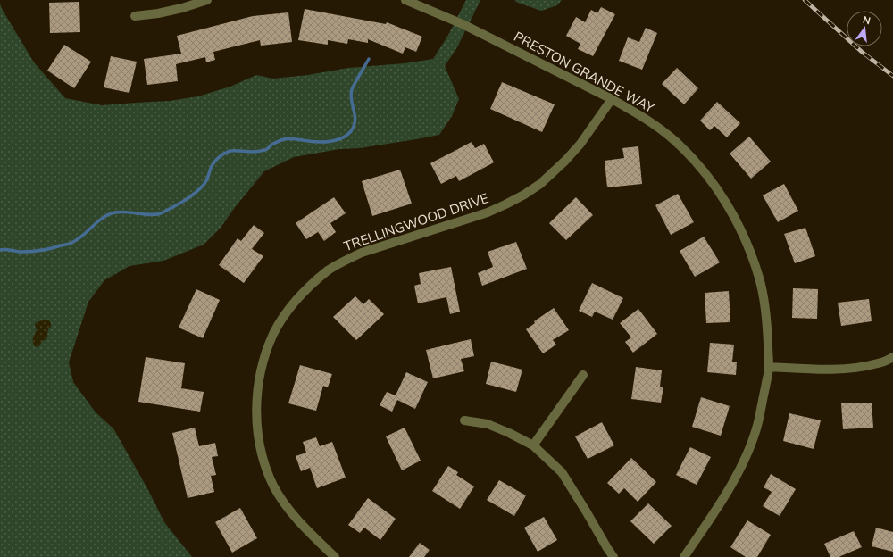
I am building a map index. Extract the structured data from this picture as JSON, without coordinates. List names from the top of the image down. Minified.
{"streets":{"street":["PRESTON GRANDE WAY","TRELLINGWOOD DRIVE"]},"crossings":[["PRESTON GRANDE WAY","TRELLINGWOOD DRIVE"]],"north":"top"}
